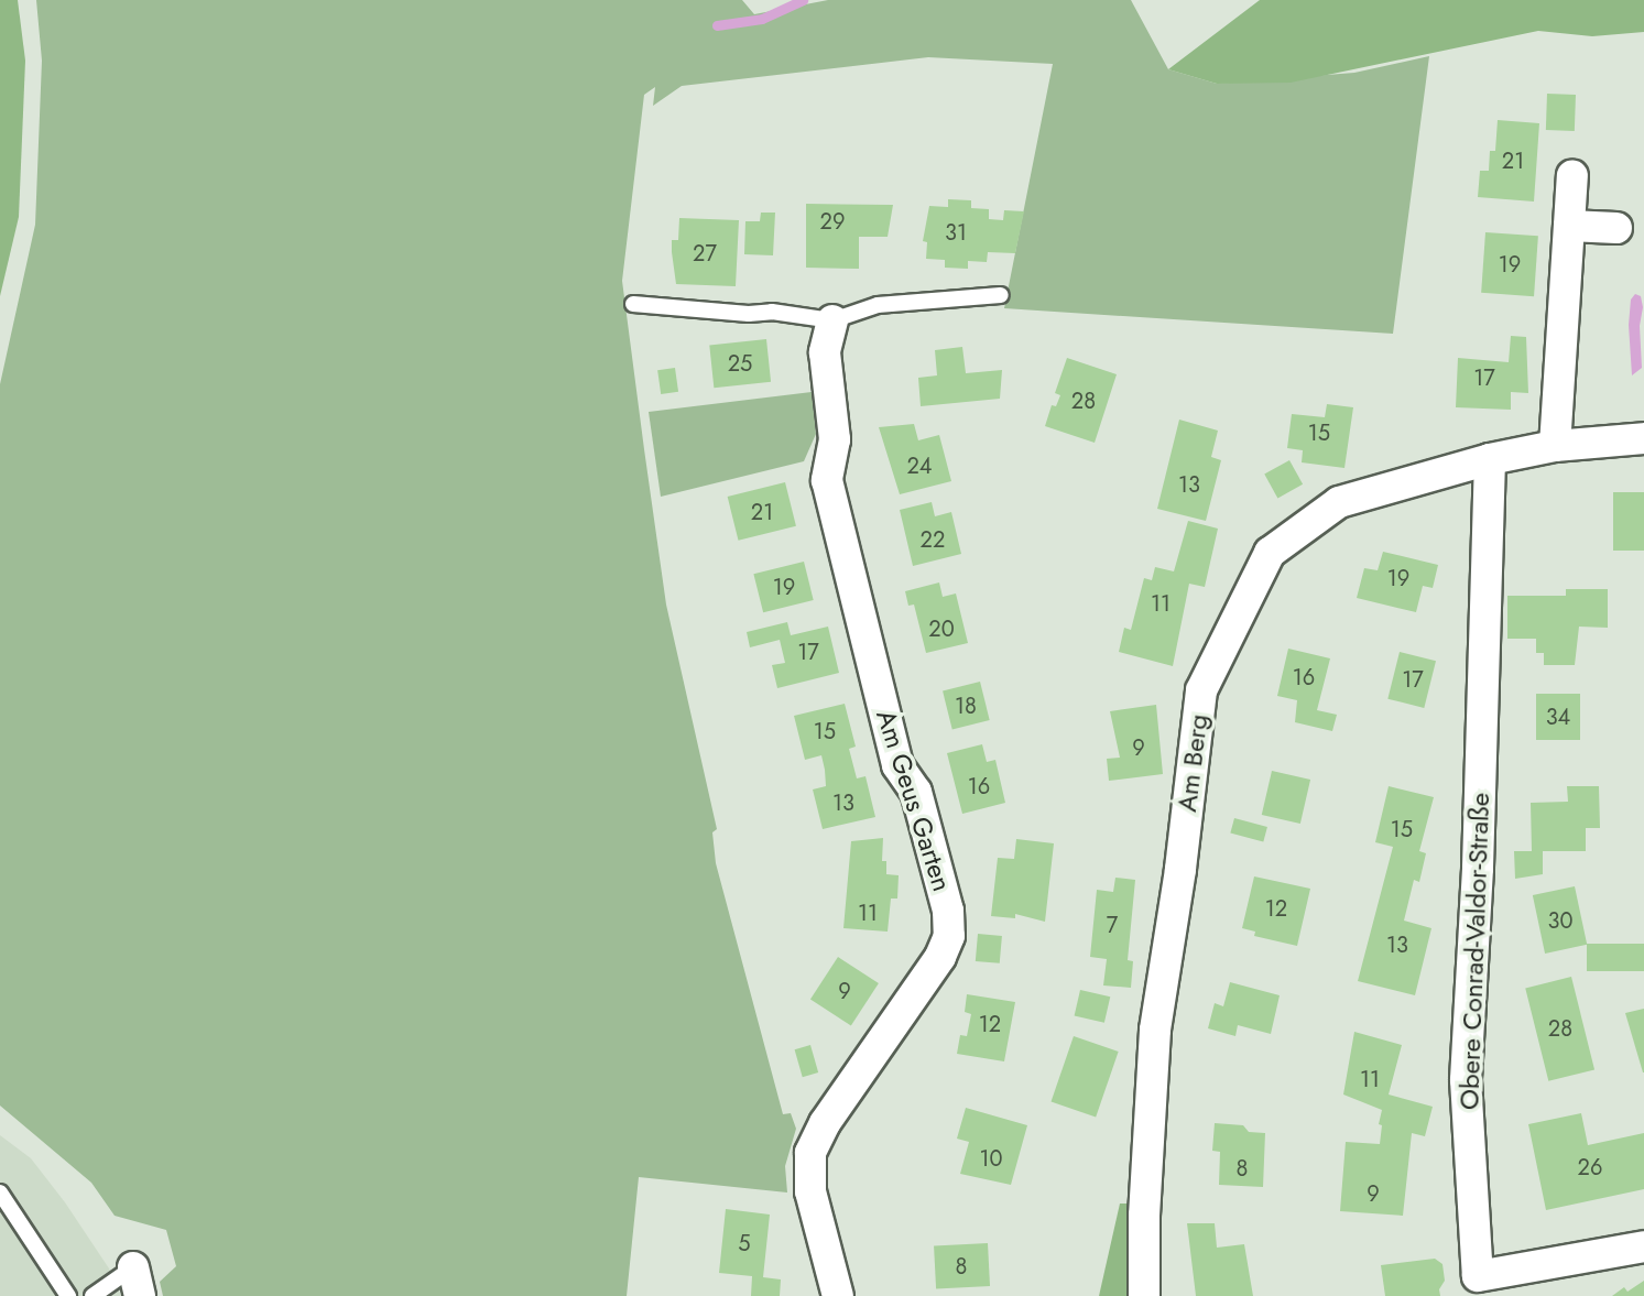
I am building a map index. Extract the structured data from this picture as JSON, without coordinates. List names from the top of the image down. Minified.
{"streets":{"street":["Am Berg","Am Geus Garten","Obere Conrad-Valdor-Straße"]},"crossings":[["Am Berg","Obere Conrad-Valdor-Straße"]],"house_numbers":["21","29","31","27","19","25","17","28","15","24","13","21","22","19","19","11","20","17","16","17","18","34","15","9","16","13","15","12","11","30","7","13","9","12","28","11","10","26","8","9","5","8"]}
